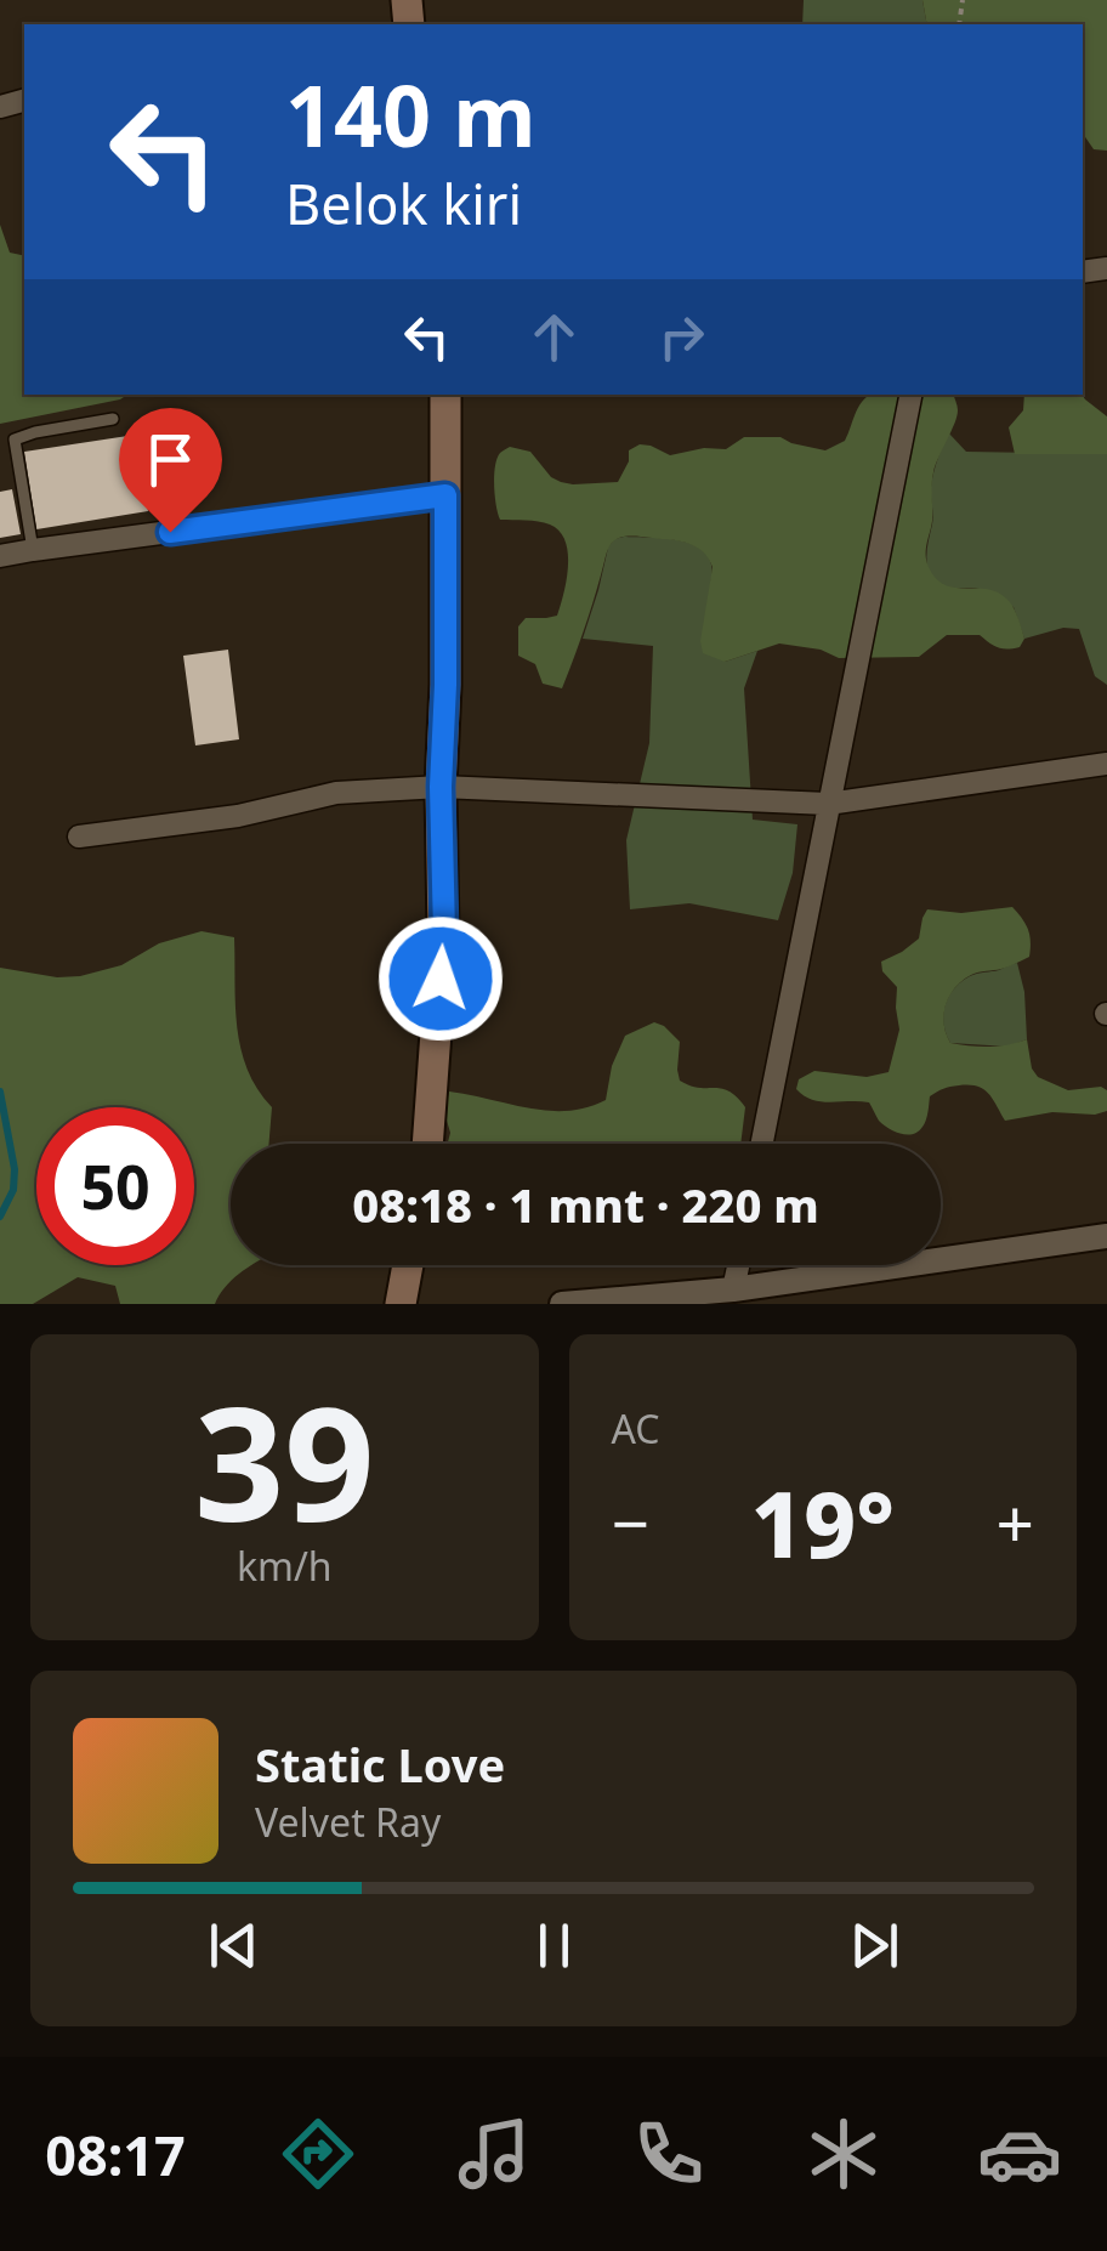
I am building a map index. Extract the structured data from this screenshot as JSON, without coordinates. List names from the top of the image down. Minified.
{"page":{"turn":["140 m","Belok kiri"],"limit":"50","trip":"08:18 · 1 mnt · 220 m","tile":[["39","km/h"],"AC"],"heat":["−","19°","+"],"song":["Static Love","Velvet Ray"],"tabs":"08:17"}}
